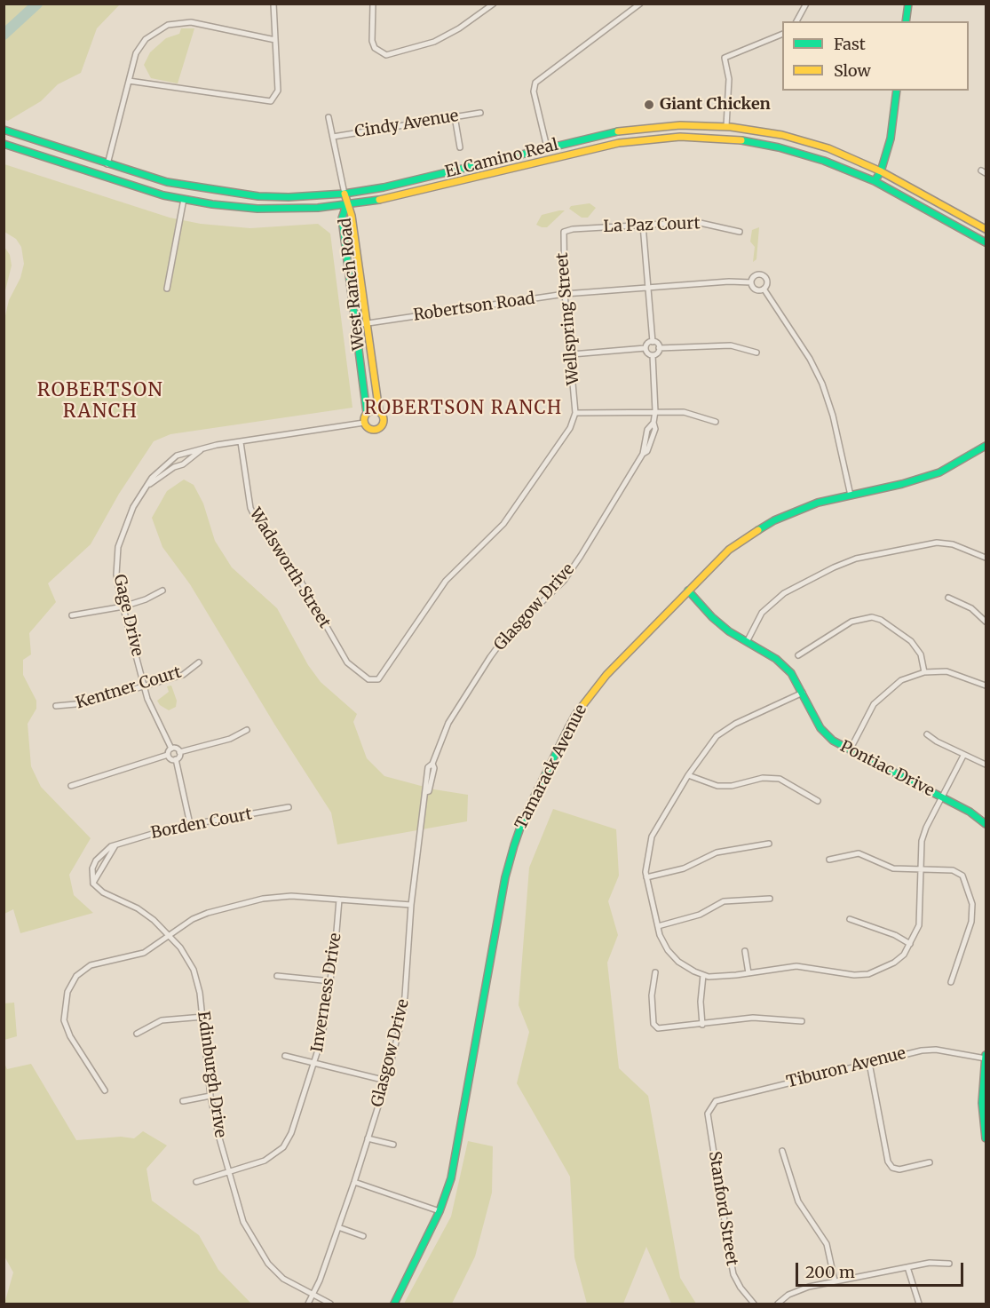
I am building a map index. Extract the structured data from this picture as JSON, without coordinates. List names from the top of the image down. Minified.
{"streets":{"main road":["El Camino Real","West Ranch Road","Tamarack Avenue","Pontiac Drive"],"street":["Cindy Avenue","La Paz Court","Robertson Road","Wellspring Street","Wadsworth Street","Glasgow Drive","Gage Drive","Kentner Court","Borden Court","Inverness Drive","Tiburon Avenue","Edinburgh Drive","Stanford Street"]},"crossings":[["El Camino Real","West Ranch Road"],["La Paz Court","Wellspring Street"],["West Ranch Road","Robertson Road"],["West Ranch Road","Gage Drive"],["Robertson Road","Wellspring Street"],["Wellspring Street","Wadsworth Street"],["Wadsworth Street","Gage Drive"],["Glasgow Drive","Edinburgh Drive"],["Gage Drive","Kentner Court"],["Tamarack Avenue","Pontiac Drive"],["Inverness Drive","Edinburgh Drive"],["Tiburon Avenue","Stanford Street"]],"districts":["ROBERTSON RANCH","ROBERTSON RANCH"],"places":["Giant Chicken"],"legend":["Fast","Slow"],"scale_bar":"200 m"}
